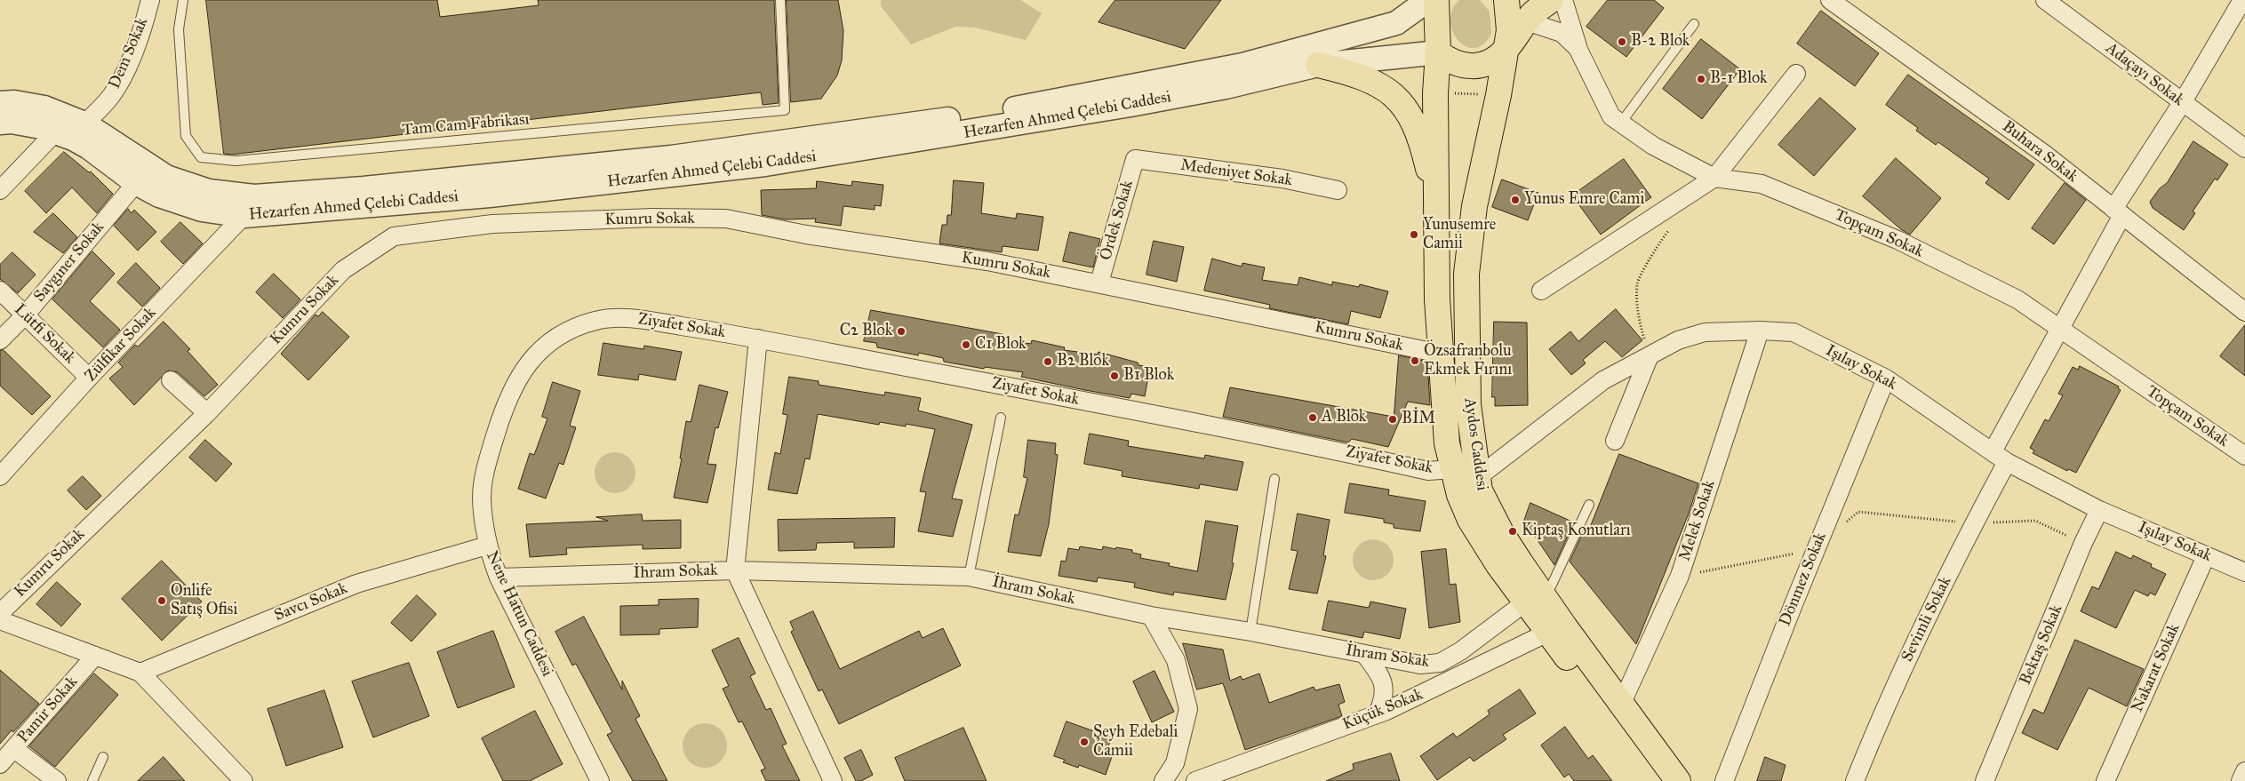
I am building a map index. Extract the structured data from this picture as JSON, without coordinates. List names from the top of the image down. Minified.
{"streets":{"main road":["Aydos Caddesi"],"street":["Dem Sokak","Adaçayı Sokak","Hezarfen Ahmed Çelebi Caddesi","Buhara Sokak","Medeniyet Sokak","Kumru Sokak","Ördek Sokak","Topçam Sokak","Saygıner Sokak","Ziyafet Sokak","Lütfi Sokak","Zülfikar Sokak","Işılay Sokak","Melek Sokak","İhram Sokak","Dönmez Sokak","Savcı Sokak","Nene Hatun Caddesi","Sevimli Sokak","Bektaş Sokak","Nakarat Sokak","Pamir Sokak","Küçük Sokak"],"lane":["Tam Cam Fabrikası"]},"crossings":[["Dem Sokak","Hezarfen Ahmed Çelebi Caddesi"],["Hezarfen Ahmed Çelebi Caddesi","Saygıner Sokak"],["Hezarfen Ahmed Çelebi Caddesi","Zülfikar Sokak"],["Hezarfen Ahmed Çelebi Caddesi","Aydos Caddesi"],["Medeniyet Sokak","Ördek Sokak"],["Kumru Sokak","Ördek Sokak"],["Kumru Sokak","Aydos Caddesi"],["Saygıner Sokak","Lütfi Sokak"],["Ziyafet Sokak","Aydos Caddesi"],["Ziyafet Sokak","Nene Hatun Caddesi"],["Lütfi Sokak","Zülfikar Sokak"],["Işılay Sokak","Aydos Caddesi"],["Işılay Sokak","Melek Sokak"],["Işılay Sokak","Dönmez Sokak"],["Işılay Sokak","Sevimli Sokak"],["Işılay Sokak","Bektaş Sokak"],["Işılay Sokak","Nakarat Sokak"],["Aydos Caddesi","Melek Sokak"],["Aydos Caddesi","İhram Sokak"],["Aydos Caddesi","Küçük Sokak"],["İhram Sokak","Nene Hatun Caddesi"],["Savcı Sokak","Nene Hatun Caddesi"]],"places":["B-2 Blok","B-1 Blok","Yunus Emre Cami","Yunusemre Cami̇i̇","C2 Blok","C1 Blok","Özsafranbolu Ekmek Fırını","B2 Blok","B1 Blok","A Blok","BİM","Kiptaş Konutları","Onlife Satış Ofisi","Şeyh Edebali Camii"]}
